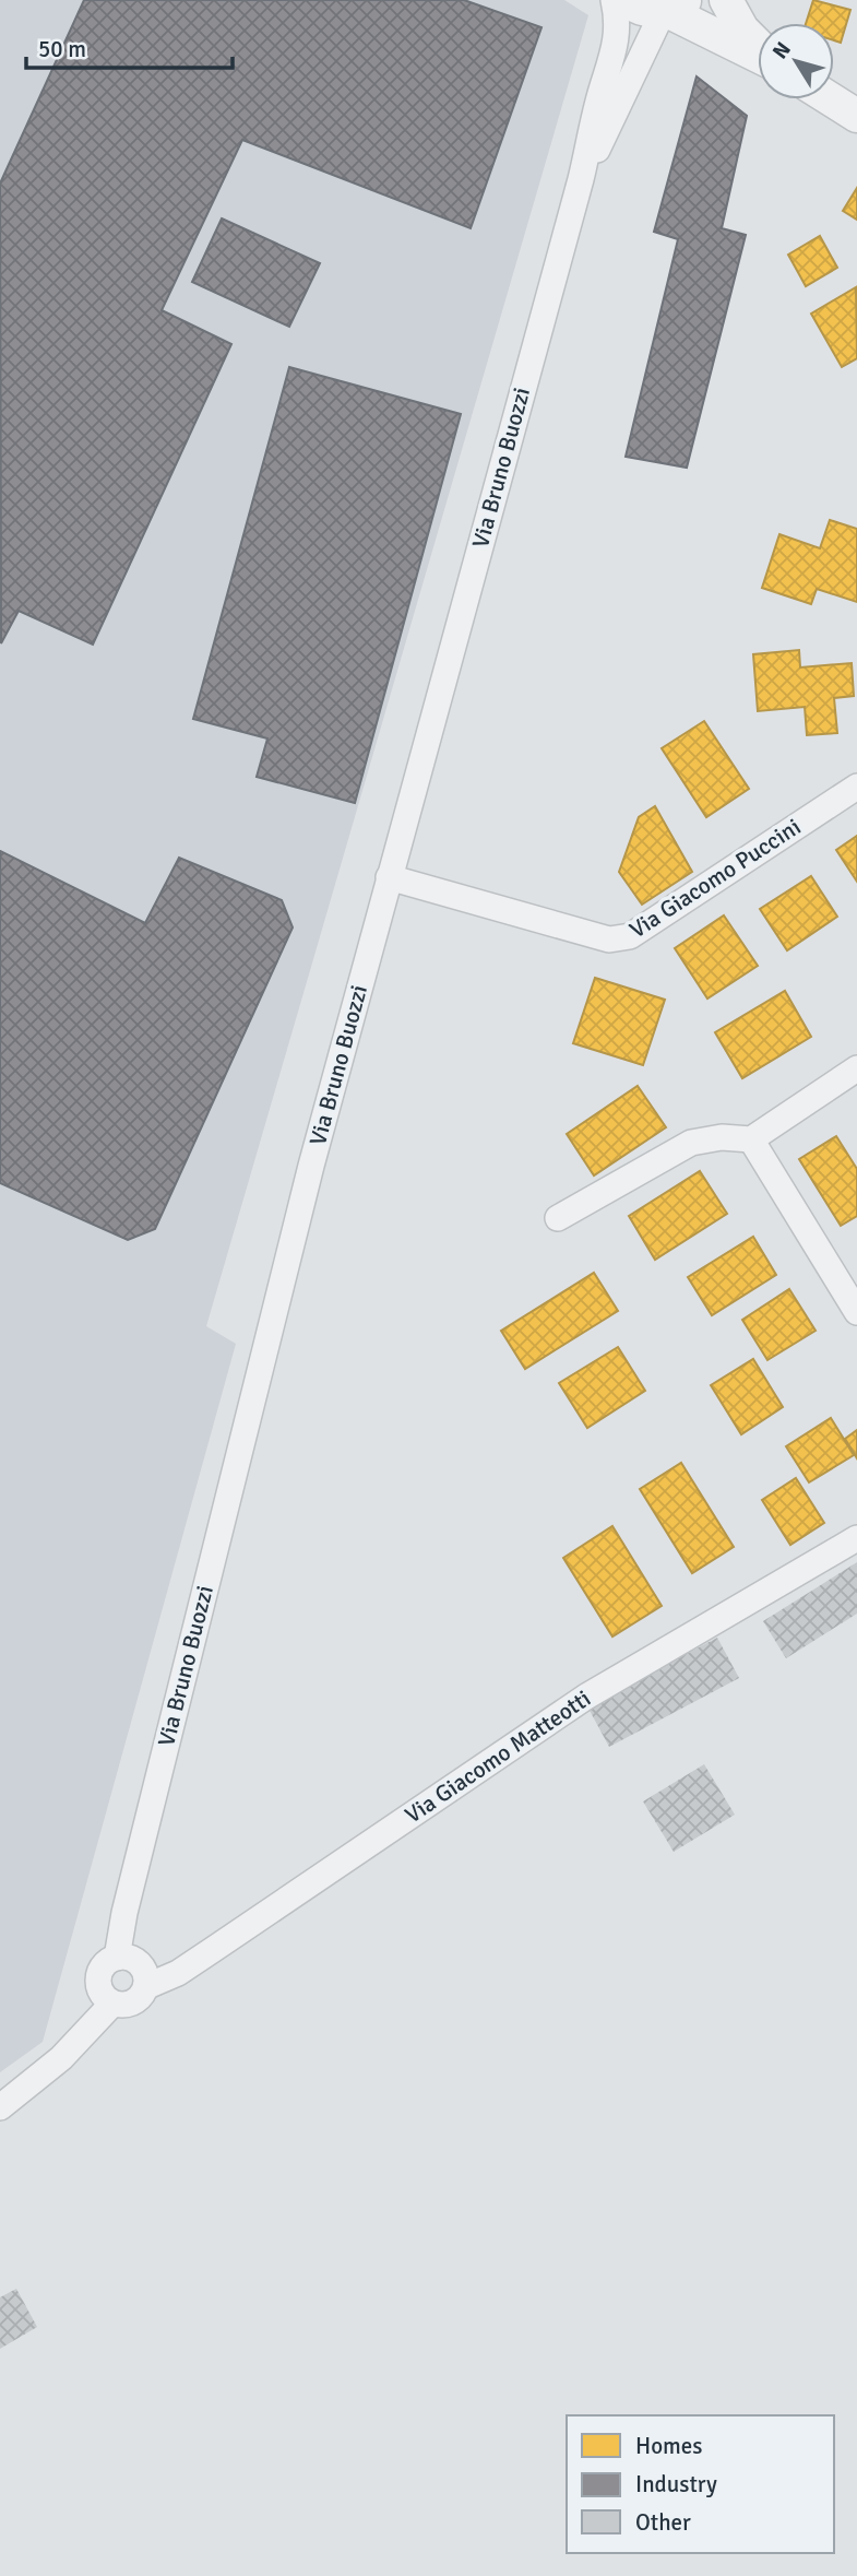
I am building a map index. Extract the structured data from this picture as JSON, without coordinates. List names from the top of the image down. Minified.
{"streets":{"street":["Via Bruno Buozzi","Via Giacomo Puccini","Via Giacomo Matteotti"]},"crossings":[["Via Bruno Buozzi","Via Giacomo Puccini"],["Via Bruno Buozzi","Via Giacomo Matteotti"]],"legend":["Homes","Industry","Other"],"scale_bar":"50 m","north":"top left"}
